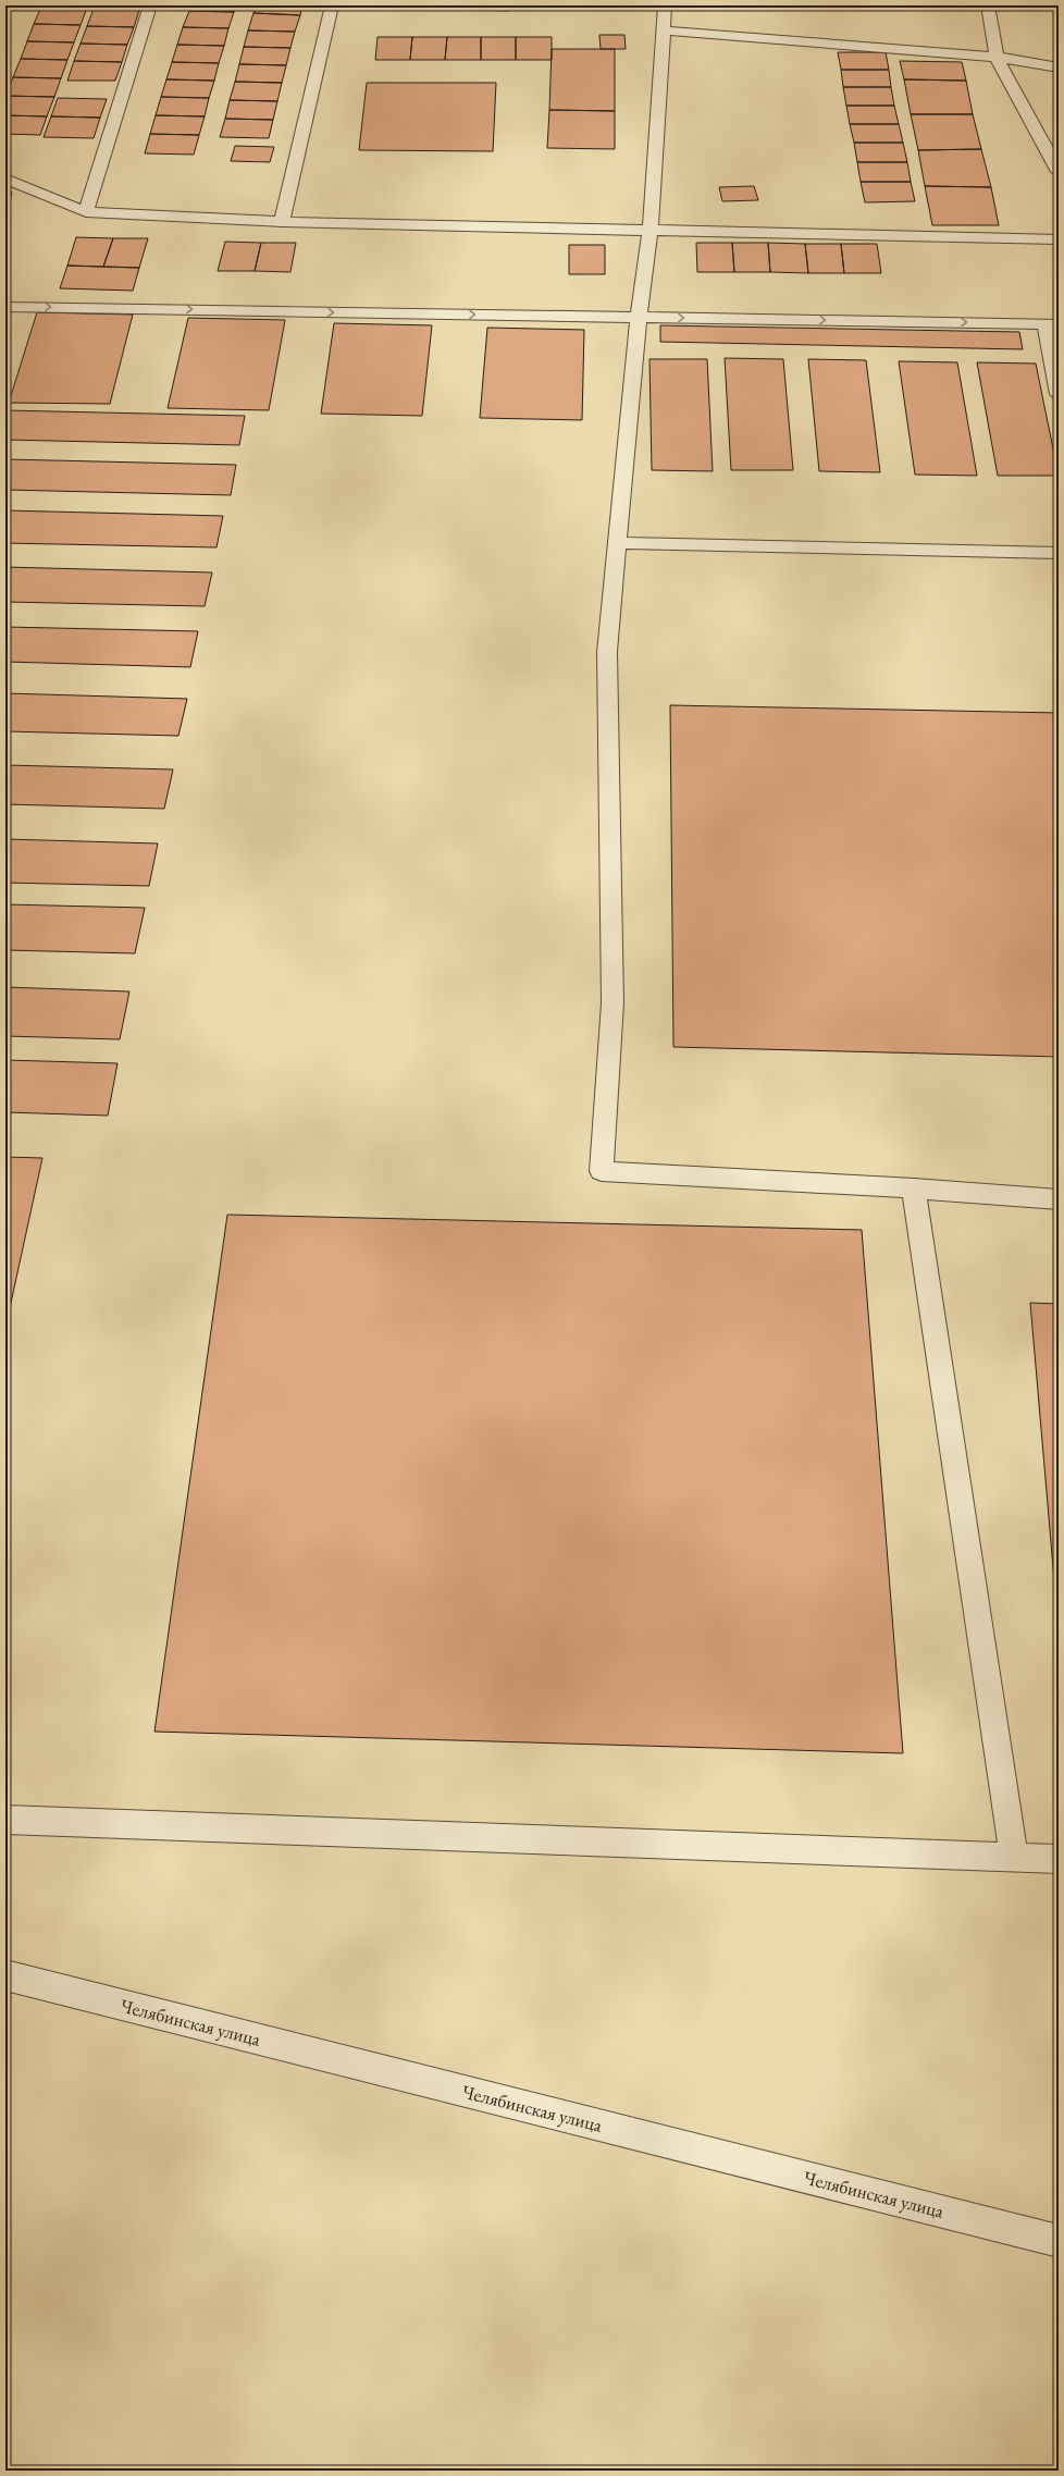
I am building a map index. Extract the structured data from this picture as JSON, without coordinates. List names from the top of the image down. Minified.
{"streets":{"lane":["Челябинская улица"]}}
